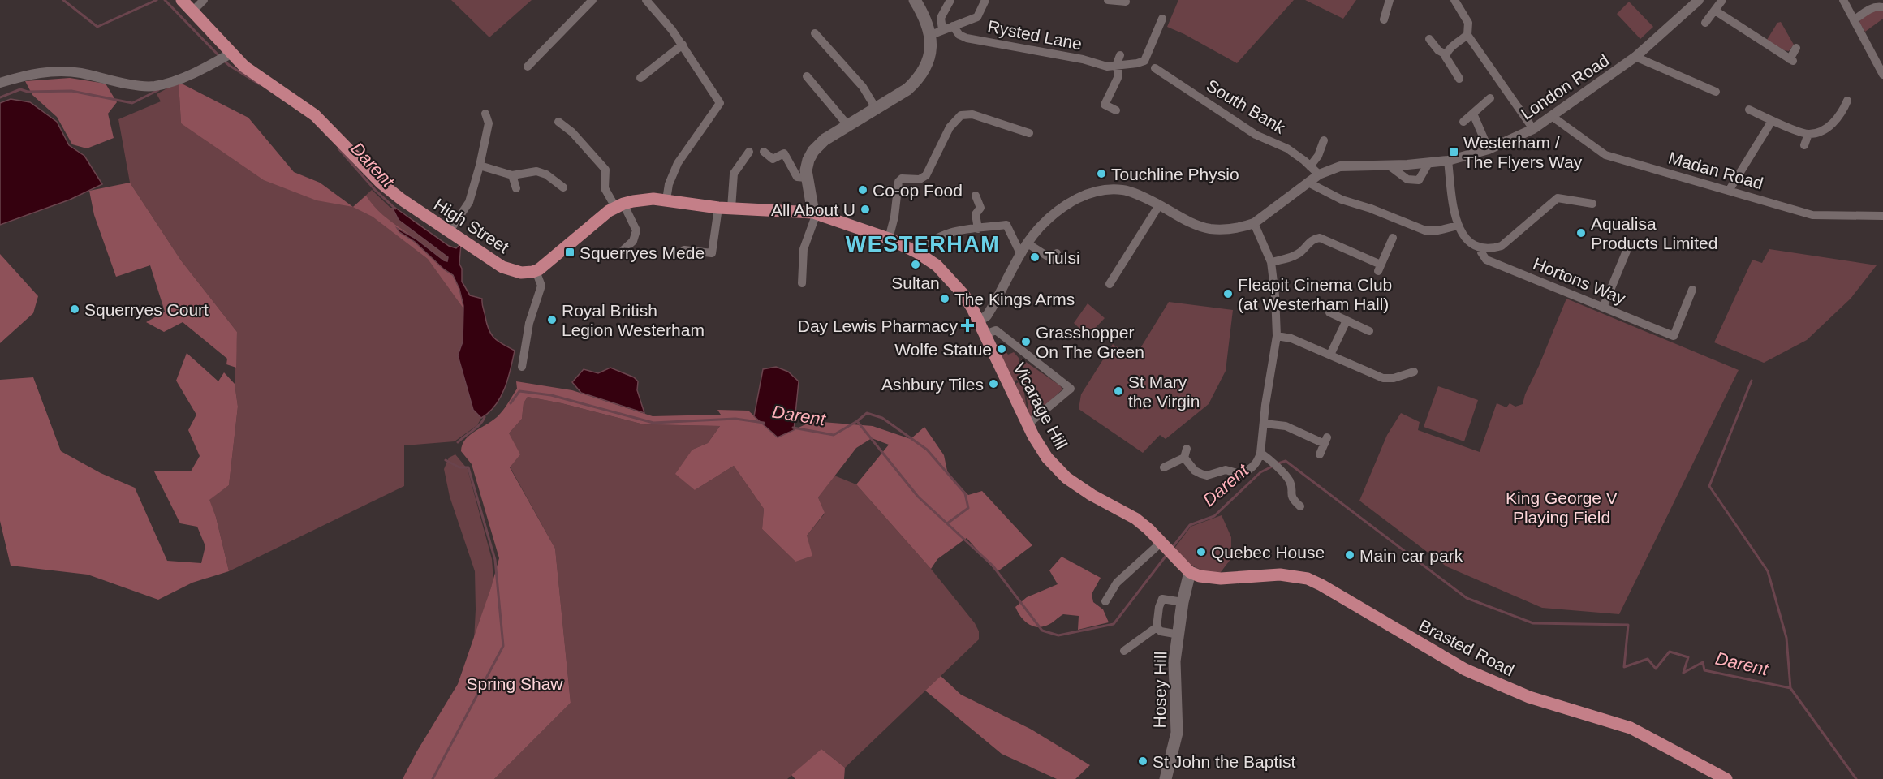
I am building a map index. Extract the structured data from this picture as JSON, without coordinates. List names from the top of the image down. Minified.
{"streets":{"main road":["High Street","Vicarage Hill","Brasted Road","Hosey Hill"],"street":["Rysted Lane","London Road","South Bank","Madan Road","Hortons Way"]},"crossings":[["London Road","South Bank"],["London Road","Madan Road"],["London Road","Vicarage Hill"],["Vicarage Hill","Brasted Road"],["Vicarage Hill","Hosey Hill"],["Brasted Road","Hosey Hill"]],"districts":["WESTERHAM"],"water":["Darent"],"parks":["King George V Playing Field","Spring Shaw"],"places":{"transit":["Westerham / The Flyers Way","Squerryes Mede"],"other":["Touchline Physio","Co-op Food","All About U","Aqualisa Products Limited","Tulsi","Sultan","Fleapit Cinema Club (at Westerham Hall)","The Kings Arms","Squerryes Court","Royal British Legion Westerham","Grasshopper On The Green","Wolfe Statue","Ashbury Tiles","St Mary the Virgin","Quebec House","Main car park","St John the Baptist"],"health":["Day Lewis Pharmacy"]}}
